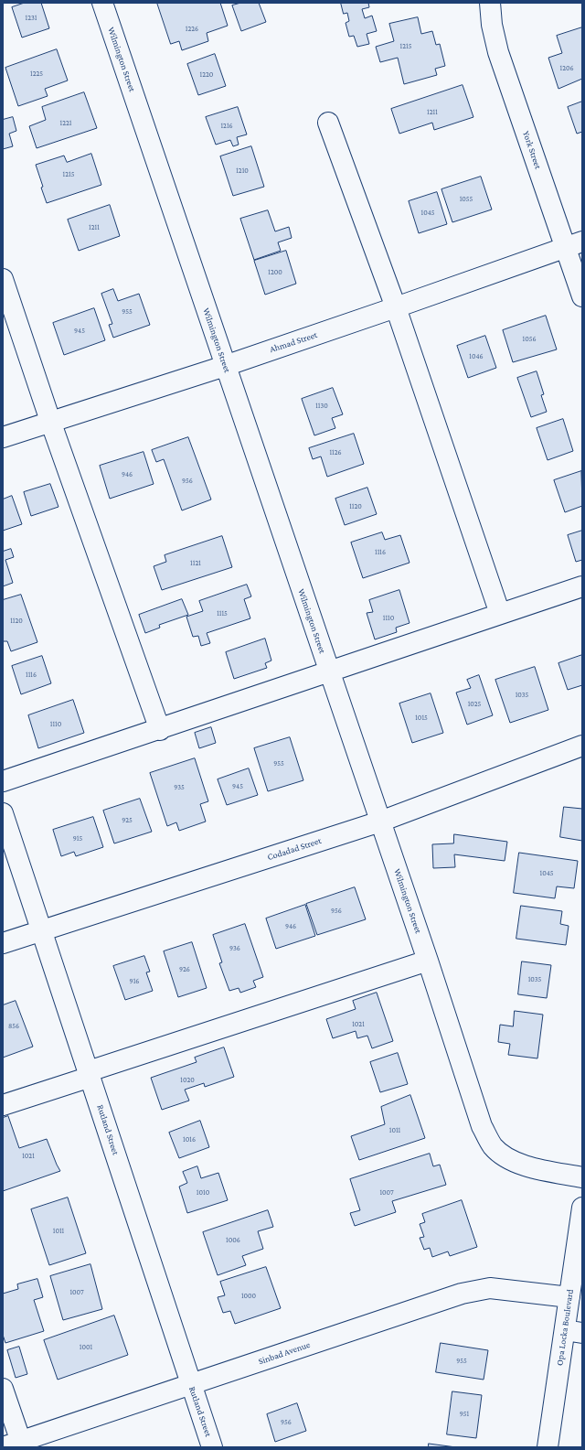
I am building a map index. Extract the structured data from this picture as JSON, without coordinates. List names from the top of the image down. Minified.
{"streets":{"street":["Wilmington Street","York Street","Ahmad Street","Codadad Street","Rutland Street","Opa Locka Boulevard","Sinbad Avenue"]},"crossings":[["Wilmington Street","Ahmad Street"],["Wilmington Street","Codadad Street"],["York Street","Ahmad Street"],["Codadad Street","Rutland Street"],["Rutland Street","Sinbad Avenue"],["Opa Locka Boulevard","Sinbad Avenue"]],"house_numbers":["1231","1226","1215","1206","1225","1220","1211","1221","1216","1210","1215","1055","1045","1211","1200","955","945","1056","1046","1130","1126","946","956","1120","1116","1121","1115","1110","1120","1116","1035","1025","1015","1110","955","945","935","925","915","1045","956","946","936","926","1035","916","1021","856","1020","1011","1016","1021","1010","1007","1011","1006","1007","1000","1001","955","951","956"]}
